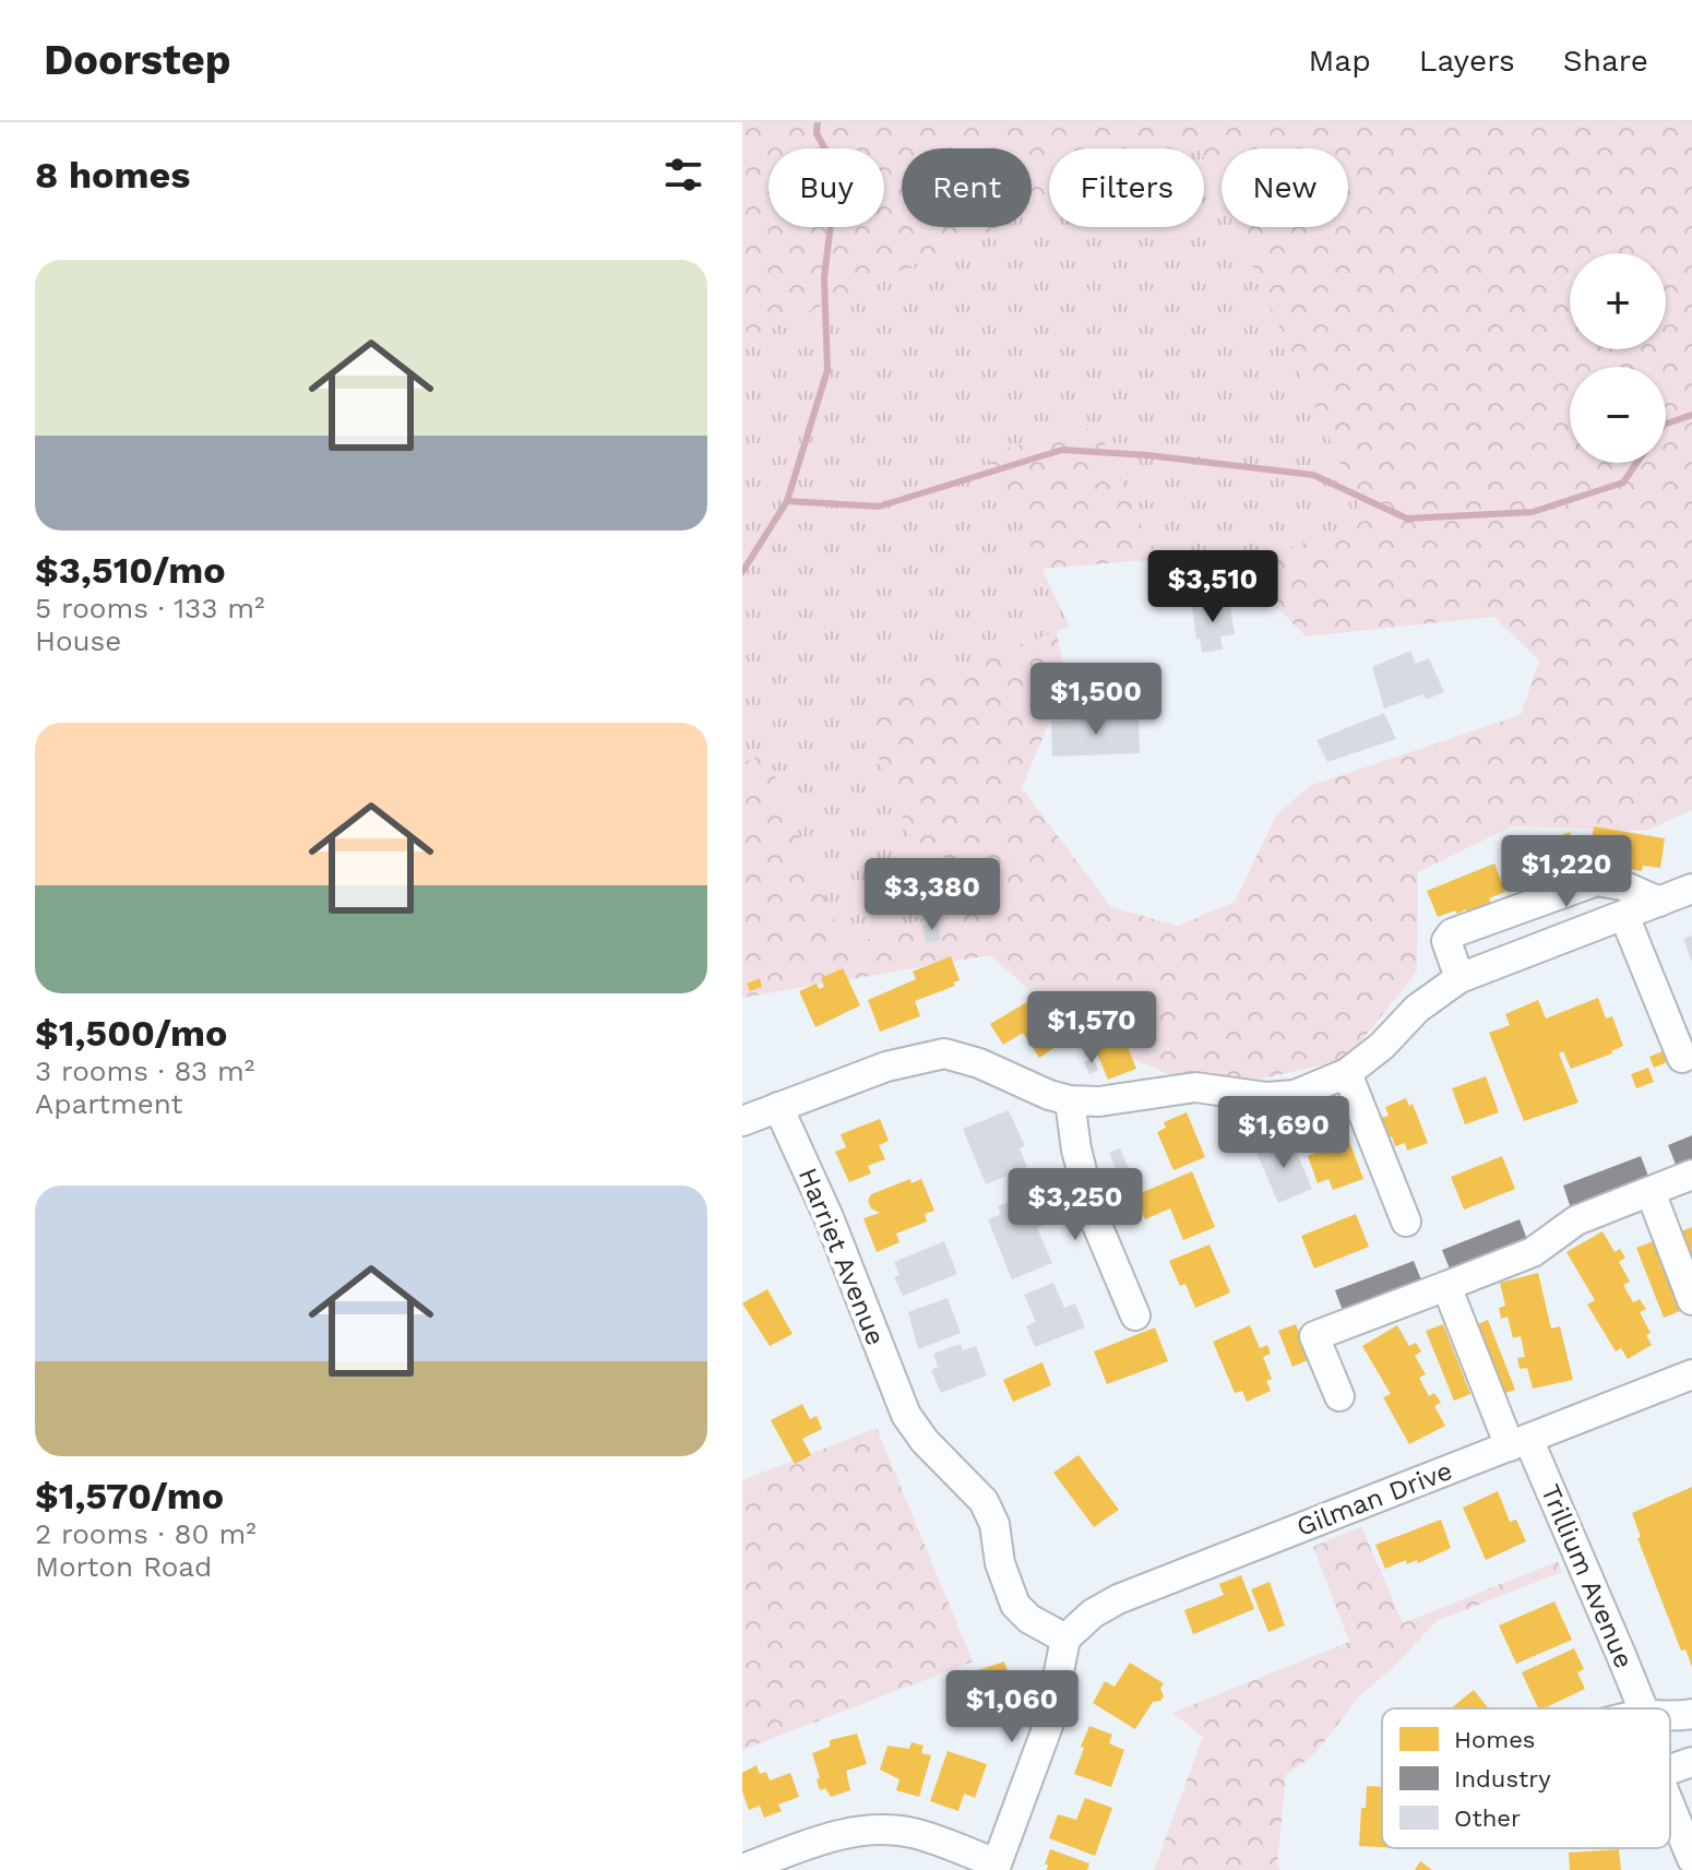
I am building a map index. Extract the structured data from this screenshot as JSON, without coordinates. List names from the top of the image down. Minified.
{"streets":{"street":["Harriet Avenue","Gilman Drive","Trillium Avenue"]},"crossings":[["Harriet Avenue","Gilman Drive"],["Gilman Drive","Trillium Avenue"]],"legend":["Homes","Industry","Other"],"page":{"header":"Doorstep","nav":["Map","Layers","Share"],"heading":"8 homes","chip":["Buy","Rent","Filters","New"],"list":[{"name":"$3,510/mo","note":"5 rooms · 133 m² · House"},{"name":"$1,500/mo","note":"3 rooms · 83 m² · Apartment"},{"name":"$1,570/mo","note":"2 rooms · 80 m² · Morton Road"}],"map_buttons":["+","−"],"price":["$3,510","$1,500","$1,220","$3,380","$1,570","$1,690","$3,250","$1,060"]}}
